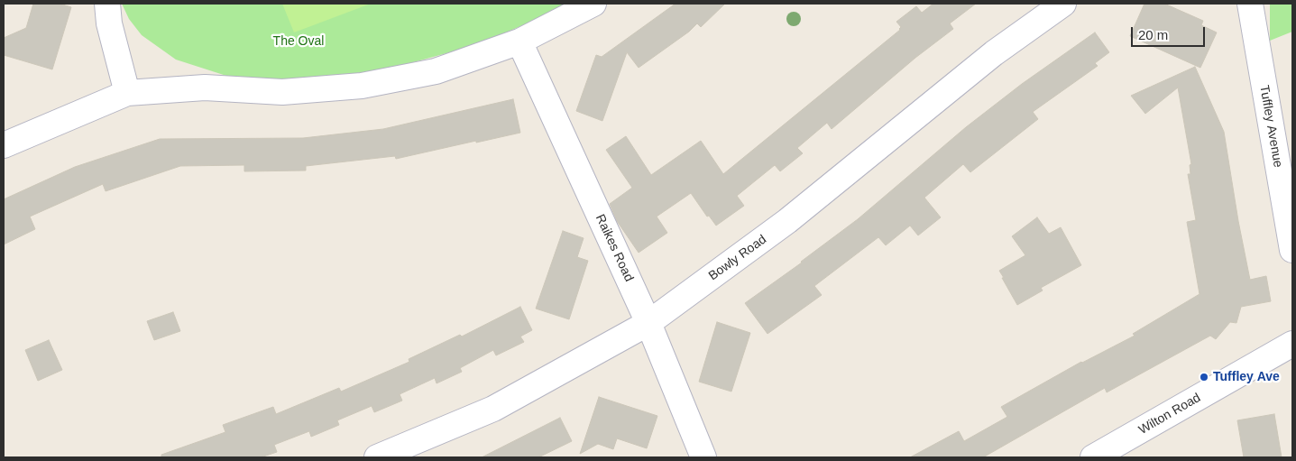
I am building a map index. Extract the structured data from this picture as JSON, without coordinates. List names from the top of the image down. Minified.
{"streets":{"street":["Tuffley Avenue","Raikes Road","Bowly Road","Wilton Road"]},"crossings":[["Raikes Road","Bowly Road"]],"parks":["The Oval"],"places":["Tuffley Ave"],"scale_bar":"20 m"}
